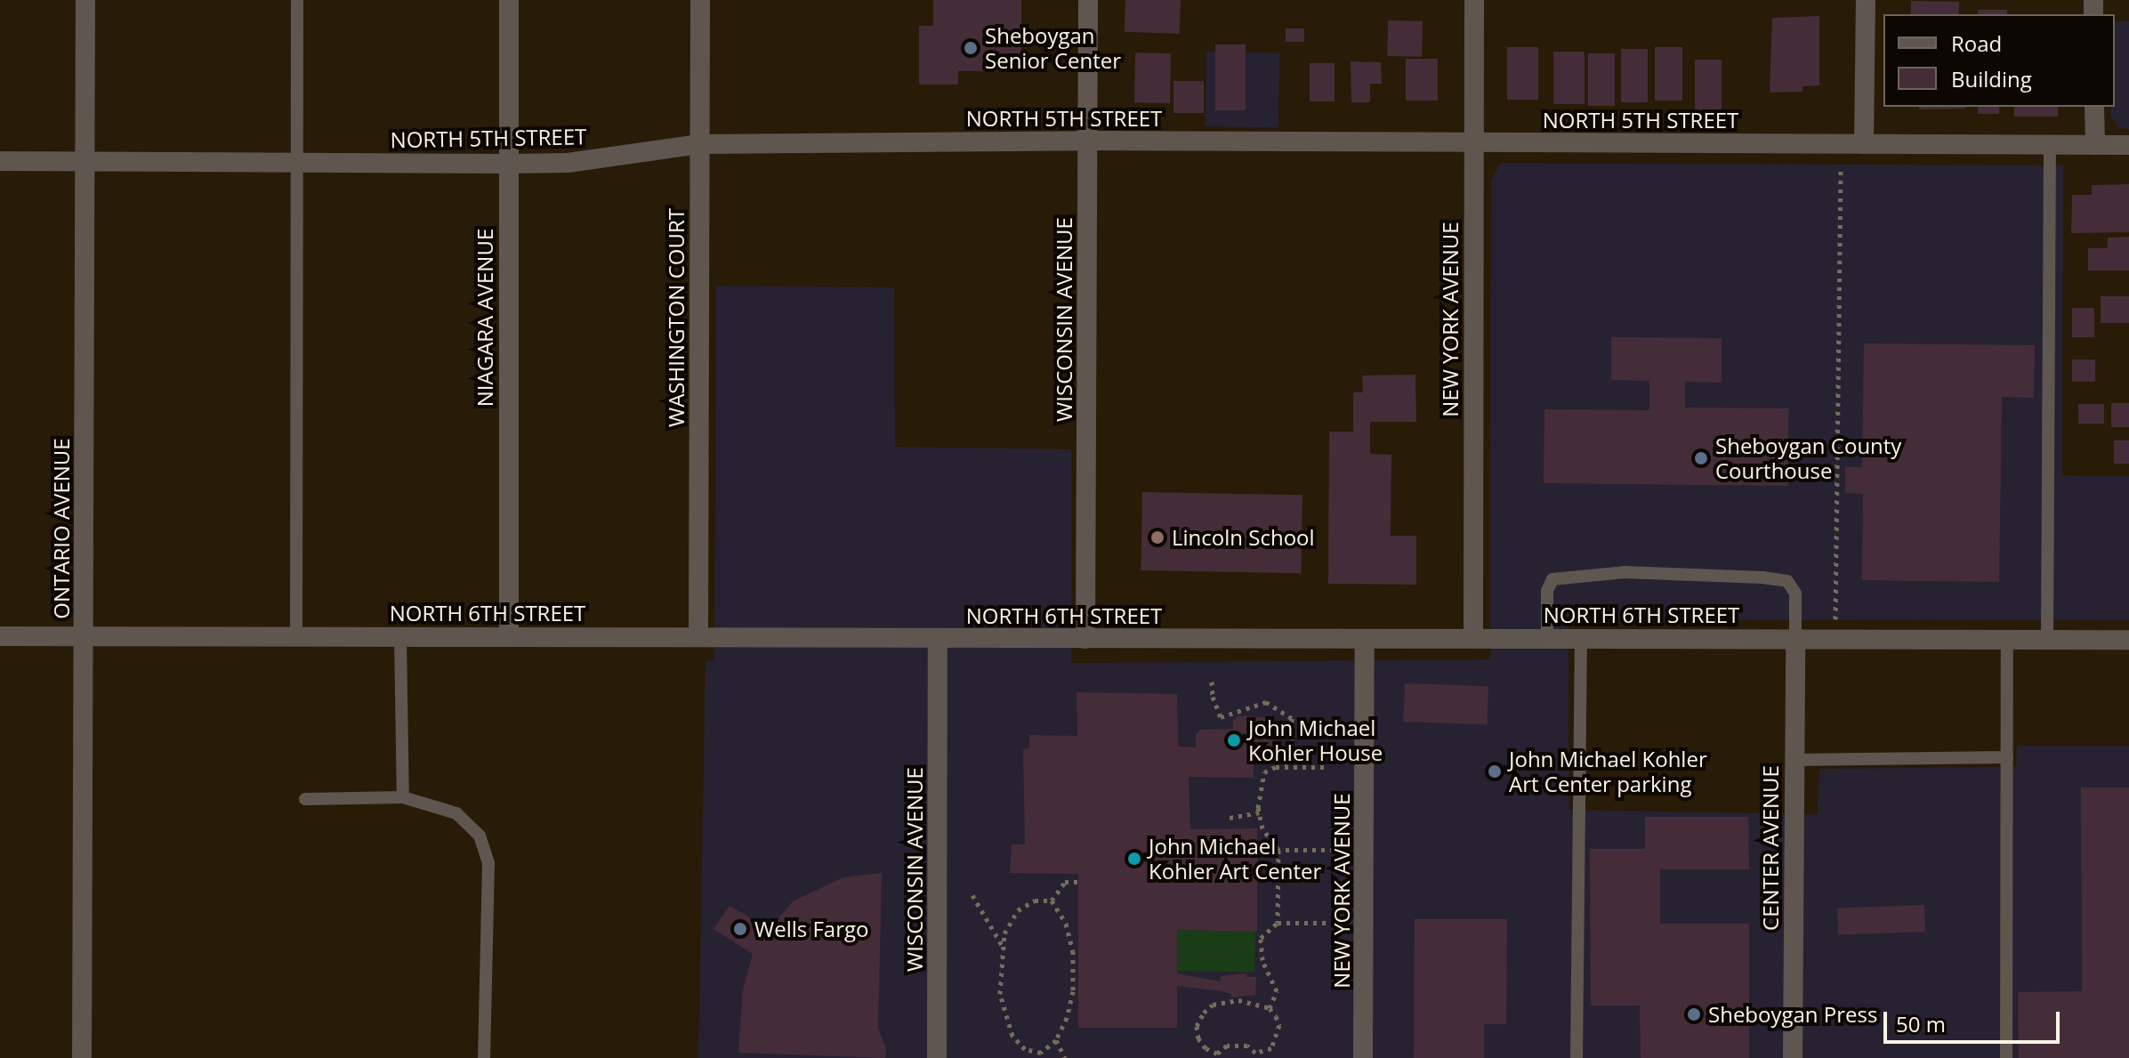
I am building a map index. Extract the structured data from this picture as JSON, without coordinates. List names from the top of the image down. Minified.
{"streets":{"street":["NORTH 5TH STREET","NIAGARA AVENUE","WASHINGTON COURT","WISCONSIN AVENUE","NEW YORK AVENUE","ONTARIO AVENUE","NORTH 6TH STREET","CENTER AVENUE"]},"crossings":[["NORTH 5TH STREET","NIAGARA AVENUE"],["NORTH 5TH STREET","WASHINGTON COURT"],["NORTH 5TH STREET","WISCONSIN AVENUE"],["NORTH 5TH STREET","NEW YORK AVENUE"],["NORTH 5TH STREET","ONTARIO AVENUE"],["NIAGARA AVENUE","NORTH 6TH STREET"],["WASHINGTON COURT","NORTH 6TH STREET"],["WISCONSIN AVENUE","NORTH 6TH STREET"],["NEW YORK AVENUE","NORTH 6TH STREET"],["ONTARIO AVENUE","NORTH 6TH STREET"],["NORTH 6TH STREET","CENTER AVENUE"]],"places":["Sheboygan Senior Center","Sheboygan County Courthouse","Lincoln School","John Michael Kohler House","John Michael Kohler Art Center parking","John Michael Kohler Art Center","Wells Fargo","Sheboygan Press"],"legend":["Road","Building"],"scale_bar":"50 m"}
